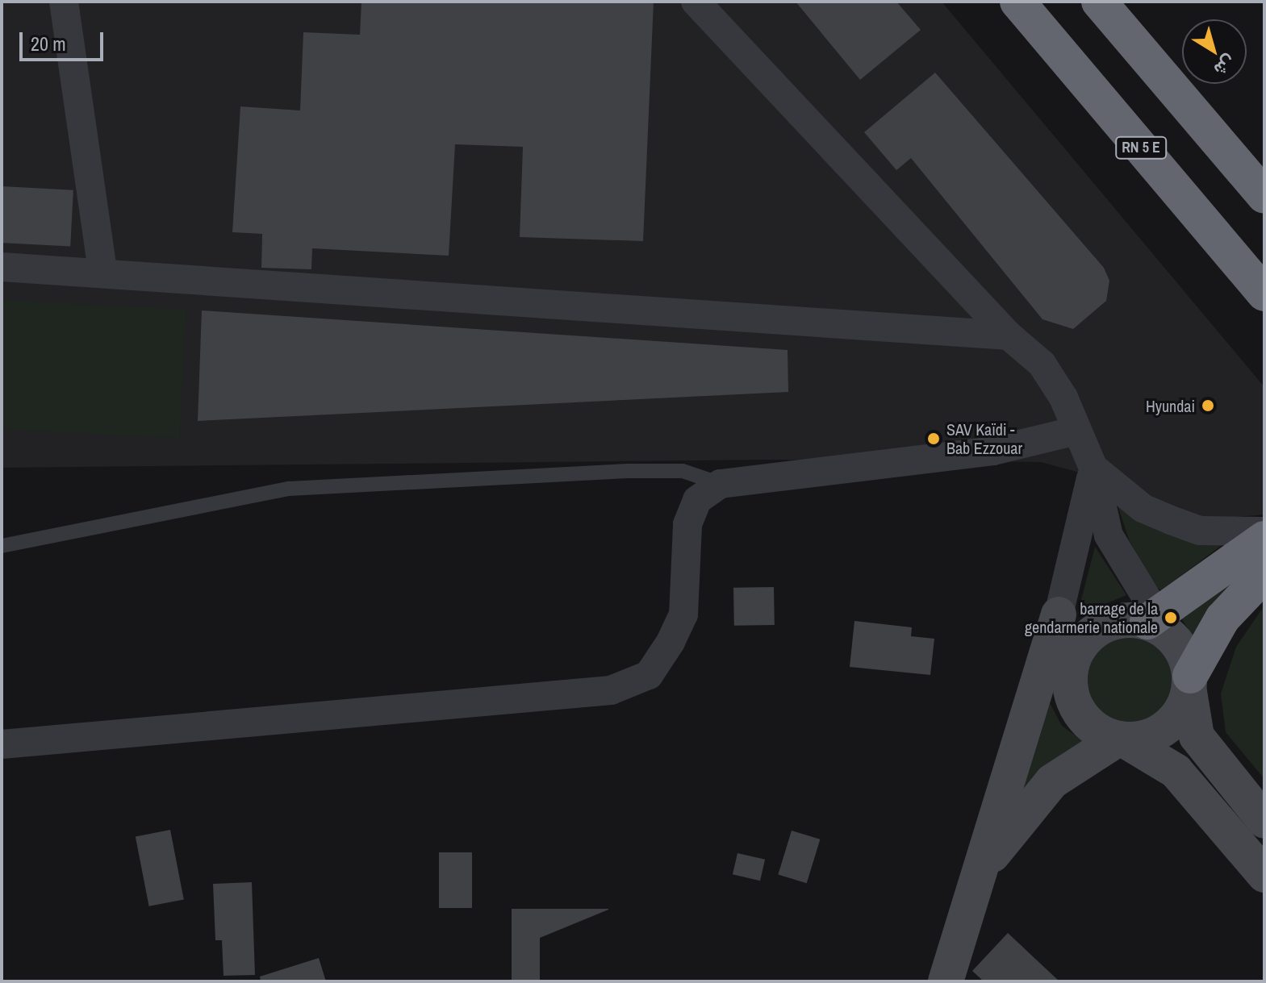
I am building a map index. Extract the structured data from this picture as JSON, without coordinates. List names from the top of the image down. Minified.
{"streets":{"highway":["RN 5 E"]},"places":["Hyundai","SAV Kaïdi - Bab Ezzouar","barrage de la gendarmerie nationale"],"scale_bar":"20 m","north":"bottom right"}
